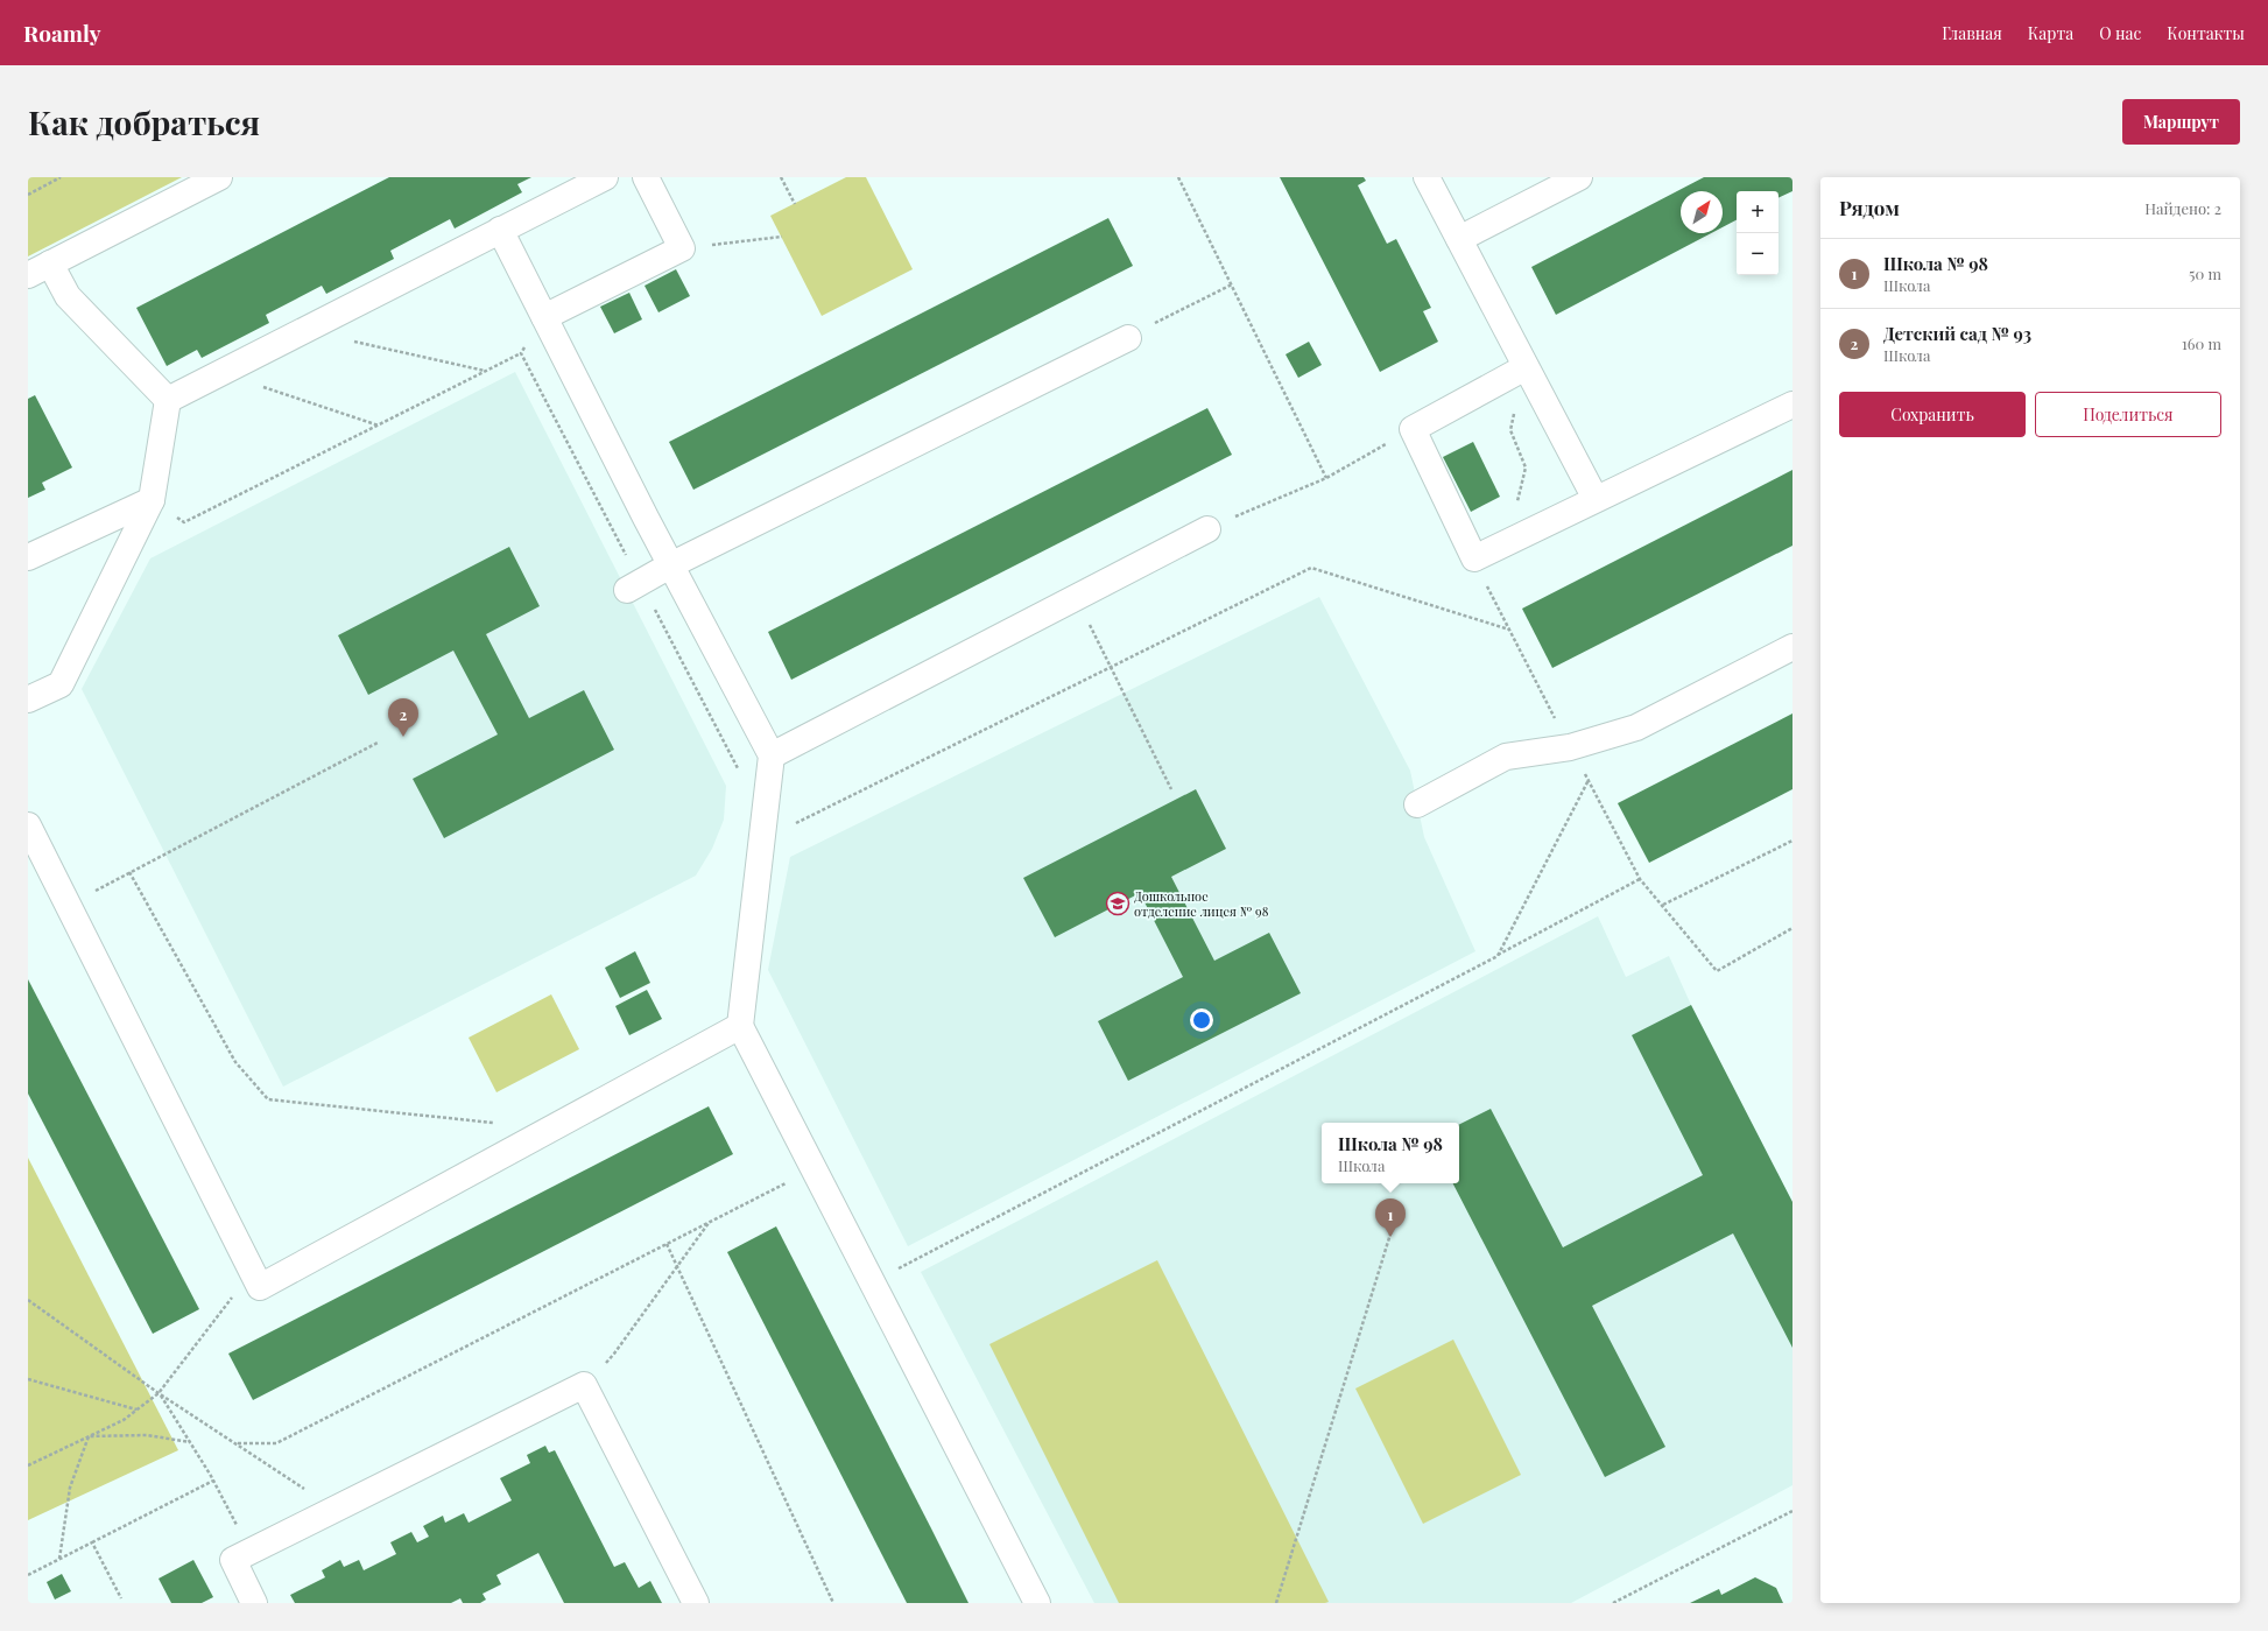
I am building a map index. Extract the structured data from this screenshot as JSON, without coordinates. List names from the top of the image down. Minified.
{"places":{"school or university":["Дошкольное отделение лицея № 98"]},"north":"top right","page":{"header":"Roamly","nav":["Главная","Карта","О нас","Контакты"],"buttons":["Маршрут",["Сохранить","Поделиться"]],"title":"Как добраться","heading":["Рядом","Найдено: 2"],"map_buttons":["+","−"],"list":[{"mark":"1","name":"Школа № 98","note":"Школа","value":"50 m"},{"mark":"2","name":"Детский сад № 93","note":"Школа","value":"160 m"}],"pins":["2","1"],"popup":["Школа № 98","Школа"]}}
